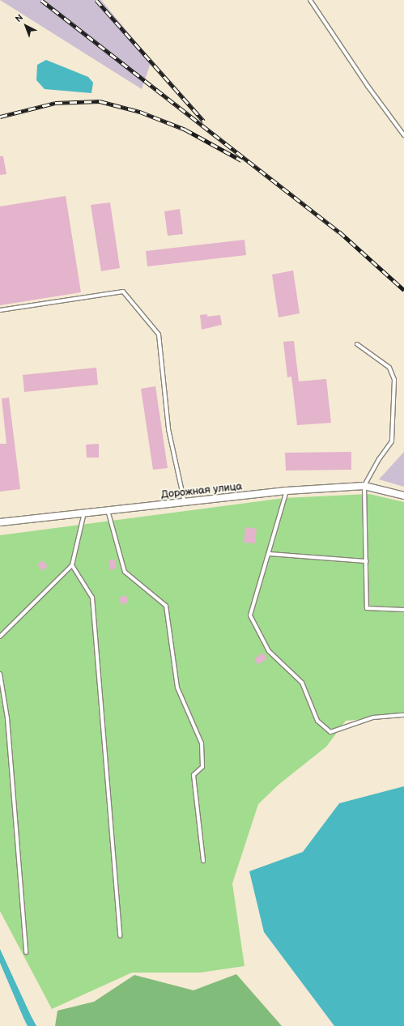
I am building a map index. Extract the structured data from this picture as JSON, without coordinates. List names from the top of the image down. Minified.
{"streets":{"street":["Дорожная улица"]},"north":"top left"}
